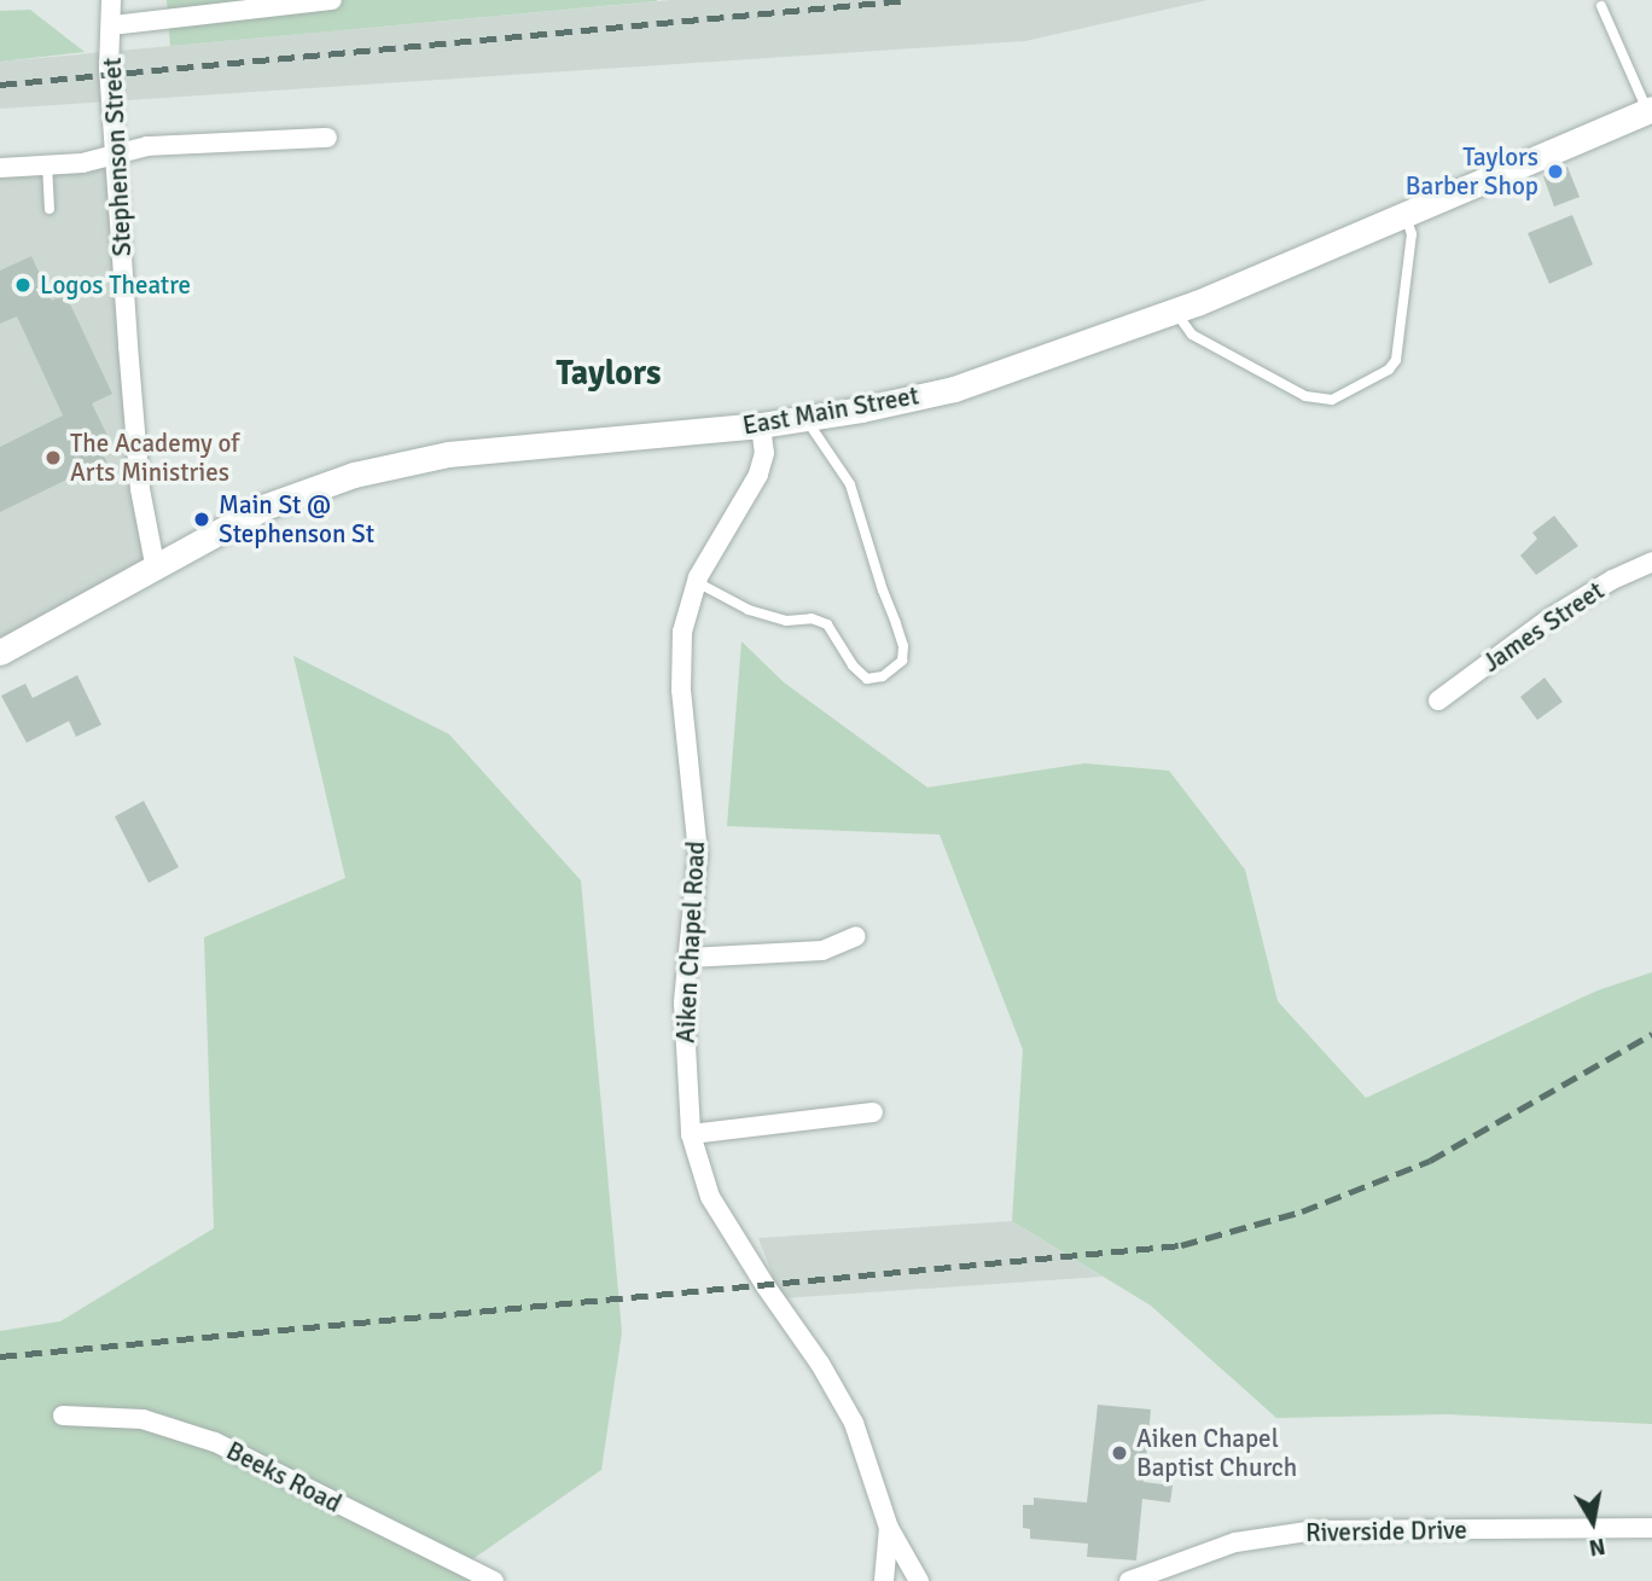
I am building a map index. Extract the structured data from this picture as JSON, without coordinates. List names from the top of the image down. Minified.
{"streets":{"street":["Stephenson Street","East Main Street","James Street","Aiken Chapel Road","Beeks Road","Riverside Drive"]},"crossings":[["Stephenson Street","East Main Street"],["East Main Street","Aiken Chapel Road"]],"districts":["Taylors"],"places":["Taylors Barber Shop","Logos Theatre","The Academy of Arts Ministries","Main St @ Stephenson St","Aiken Chapel Baptist Church"],"north":"bottom"}
